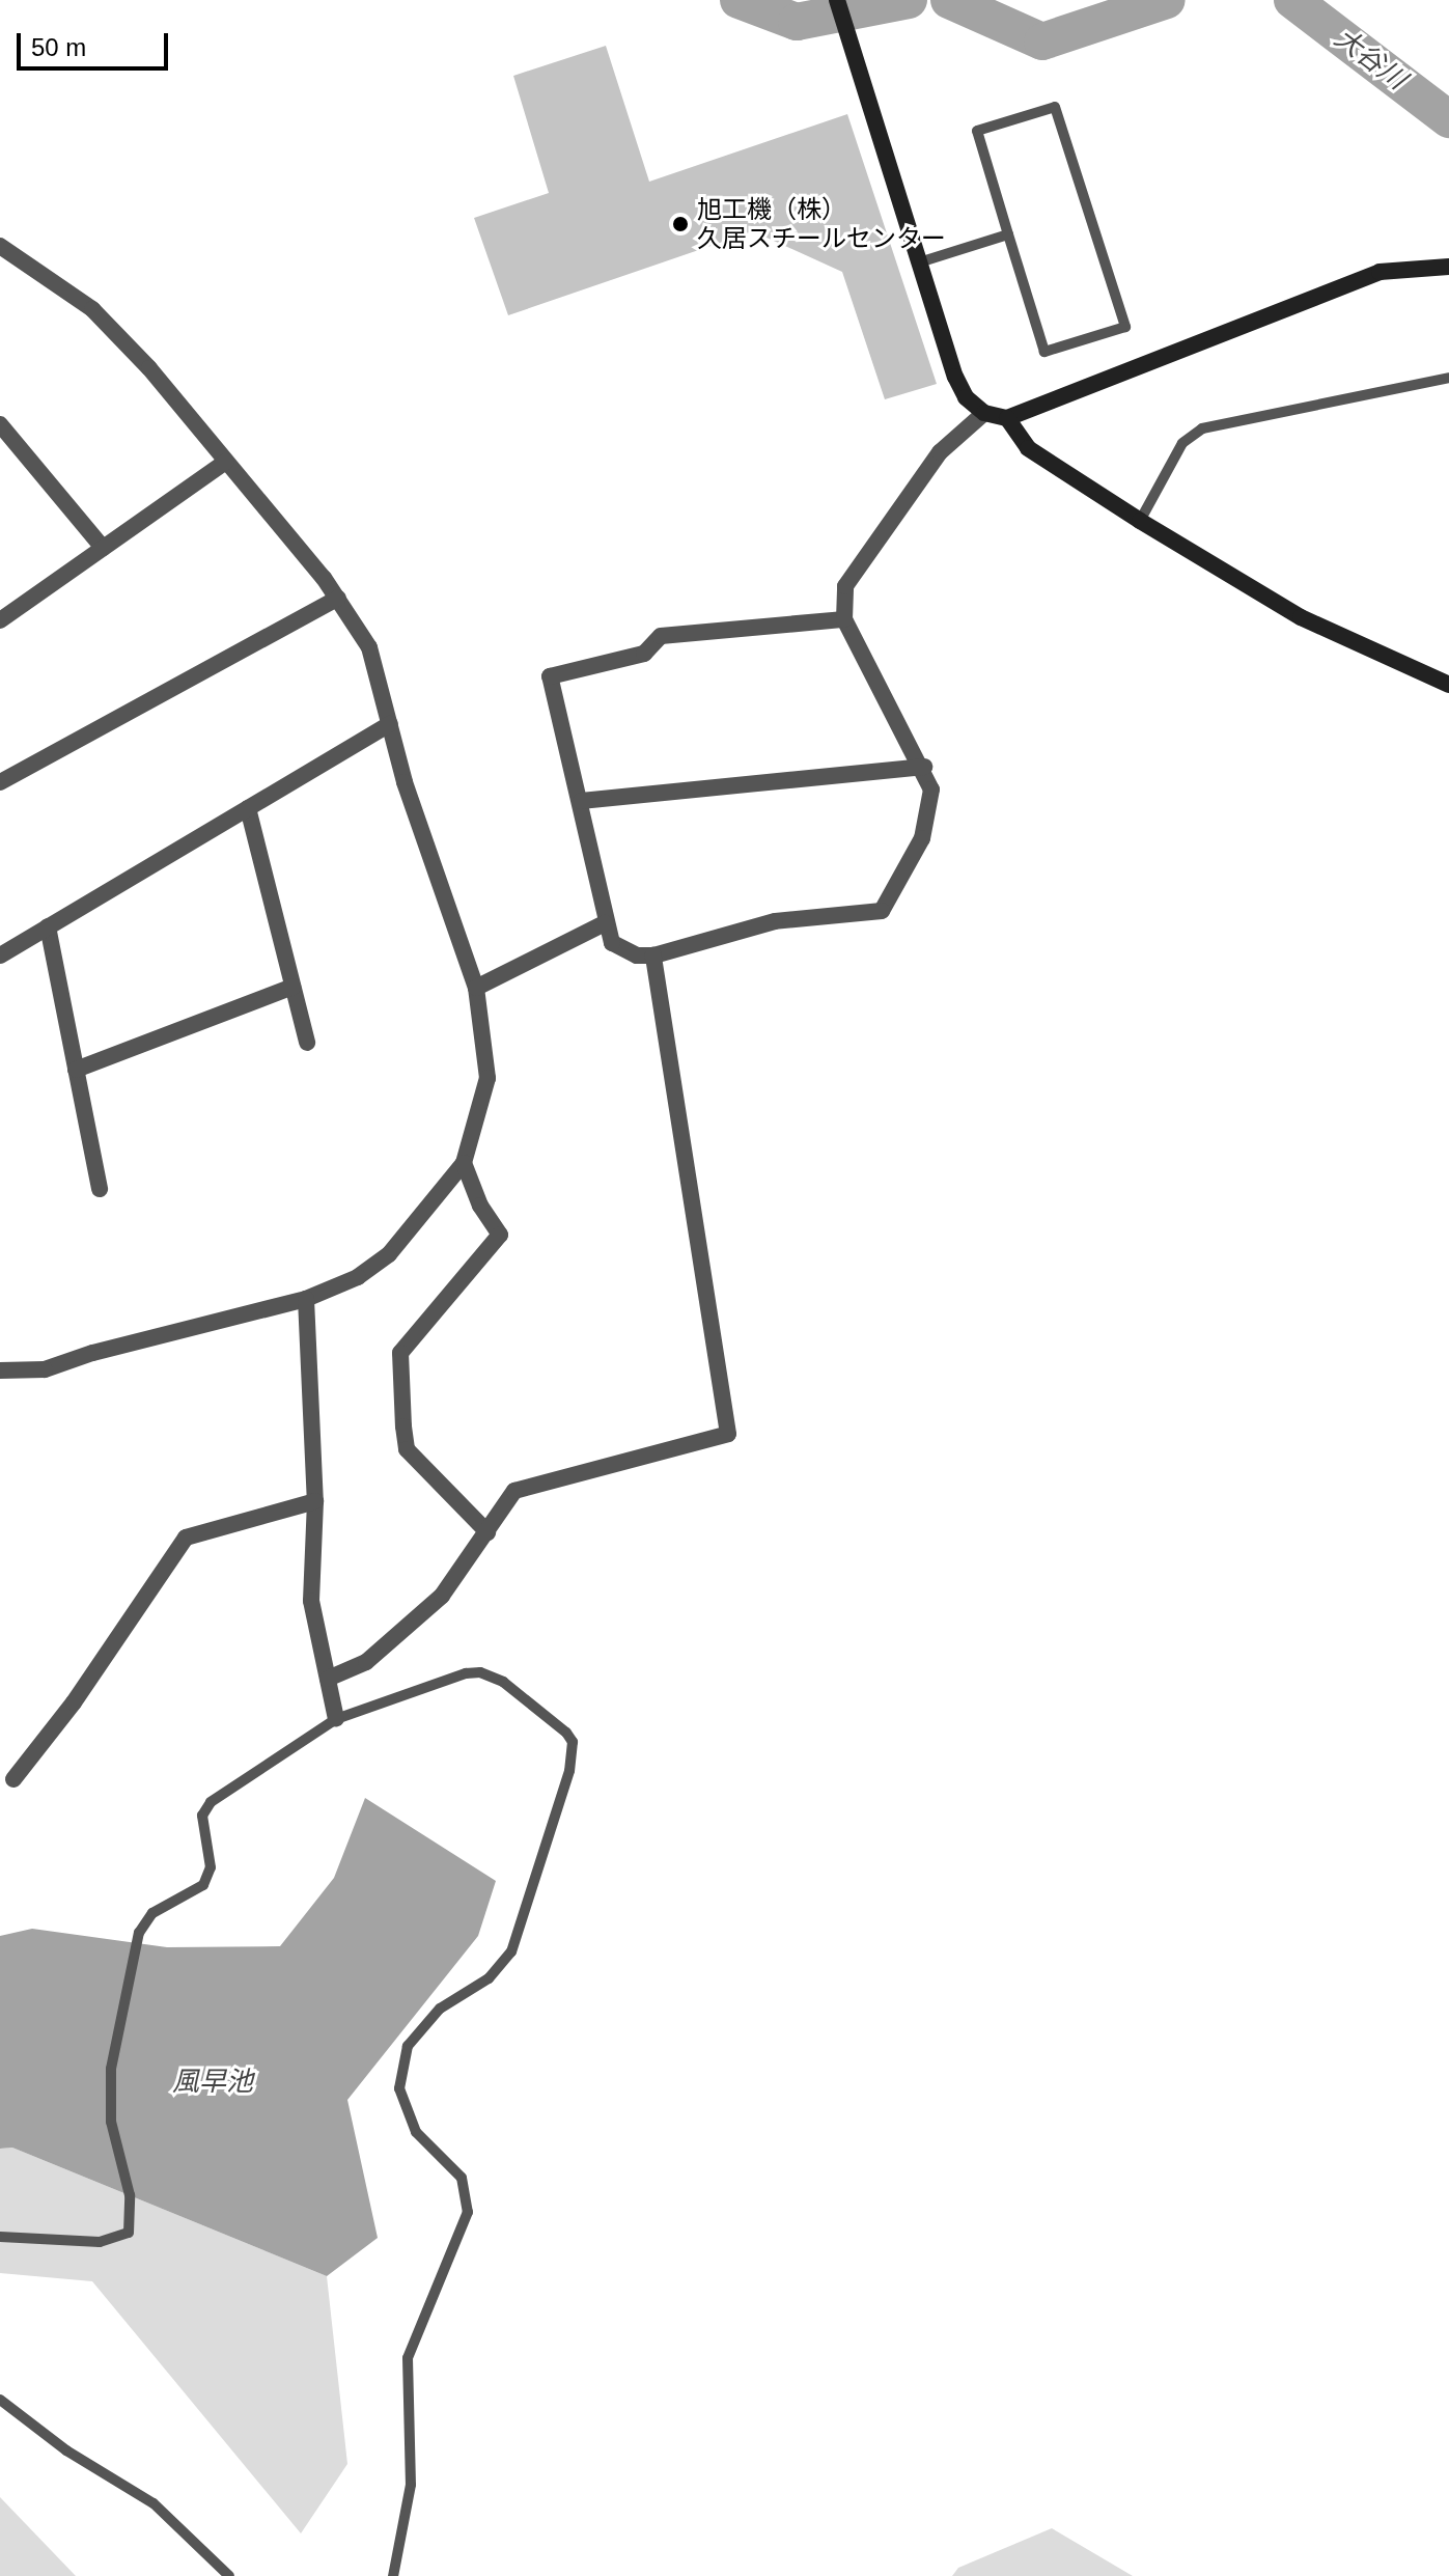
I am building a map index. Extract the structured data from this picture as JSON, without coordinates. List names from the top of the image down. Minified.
{"water":["大谷川","風早池"],"places":["旭工機（株） 久居スチールセンター"],"scale_bar":"50 m"}
